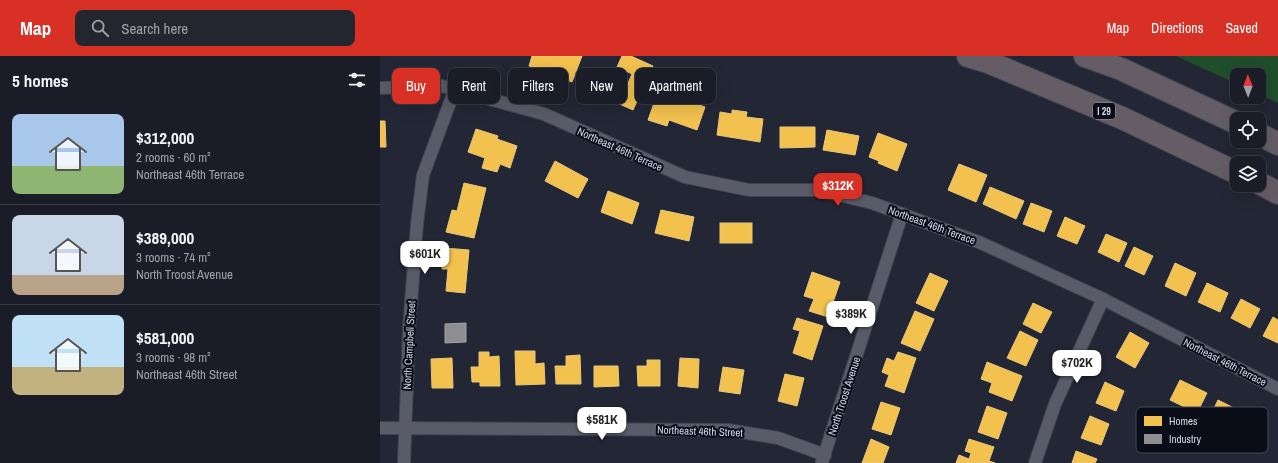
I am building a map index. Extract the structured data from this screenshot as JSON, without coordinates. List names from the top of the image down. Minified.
{"streets":{"highway":["I 29"],"street":["Northeast 46th Terrace","North Campbell Street","North Troost Avenue","Northeast 46th Street"]},"crossings":[["Northeast 46th Terrace","North Troost Avenue"],["North Campbell Street","Northeast 46th Street"],["North Troost Avenue","Northeast 46th Street"]],"legend":["Homes","Industry"],"north":"top","page":{"header":"Map","search":"Search here","nav":["Map","Directions","Saved"],"heading":"5 homes","chip":["Buy","Rent","Filters","New","Apartment"],"list":[{"name":"$312,000","note":"2 rooms · 60 m² · Northeast 46th Terrace"},{"name":"$389,000","note":"3 rooms · 74 m² · North Troost Avenue"},{"name":"$581,000","note":"3 rooms · 98 m² · Northeast 46th Street"}],"price":["$312K","$601K","$389K","$702K","$581K"]}}
